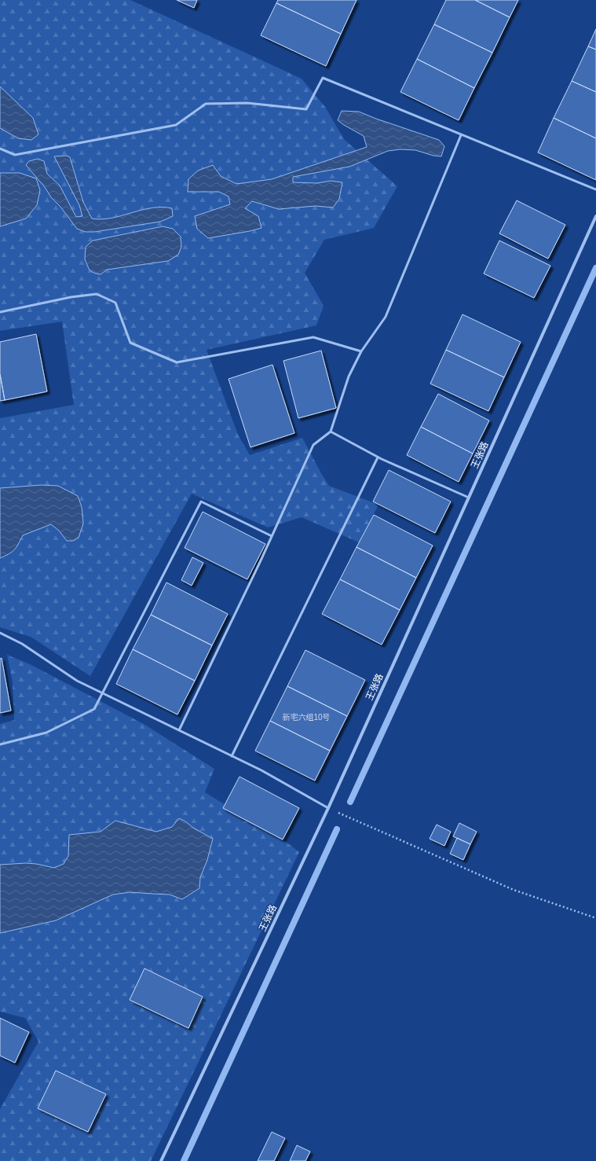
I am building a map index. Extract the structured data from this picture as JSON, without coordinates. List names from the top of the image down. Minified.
{"streets":{"street":["王张路"]},"house_numbers":["新宅六组10号"]}
